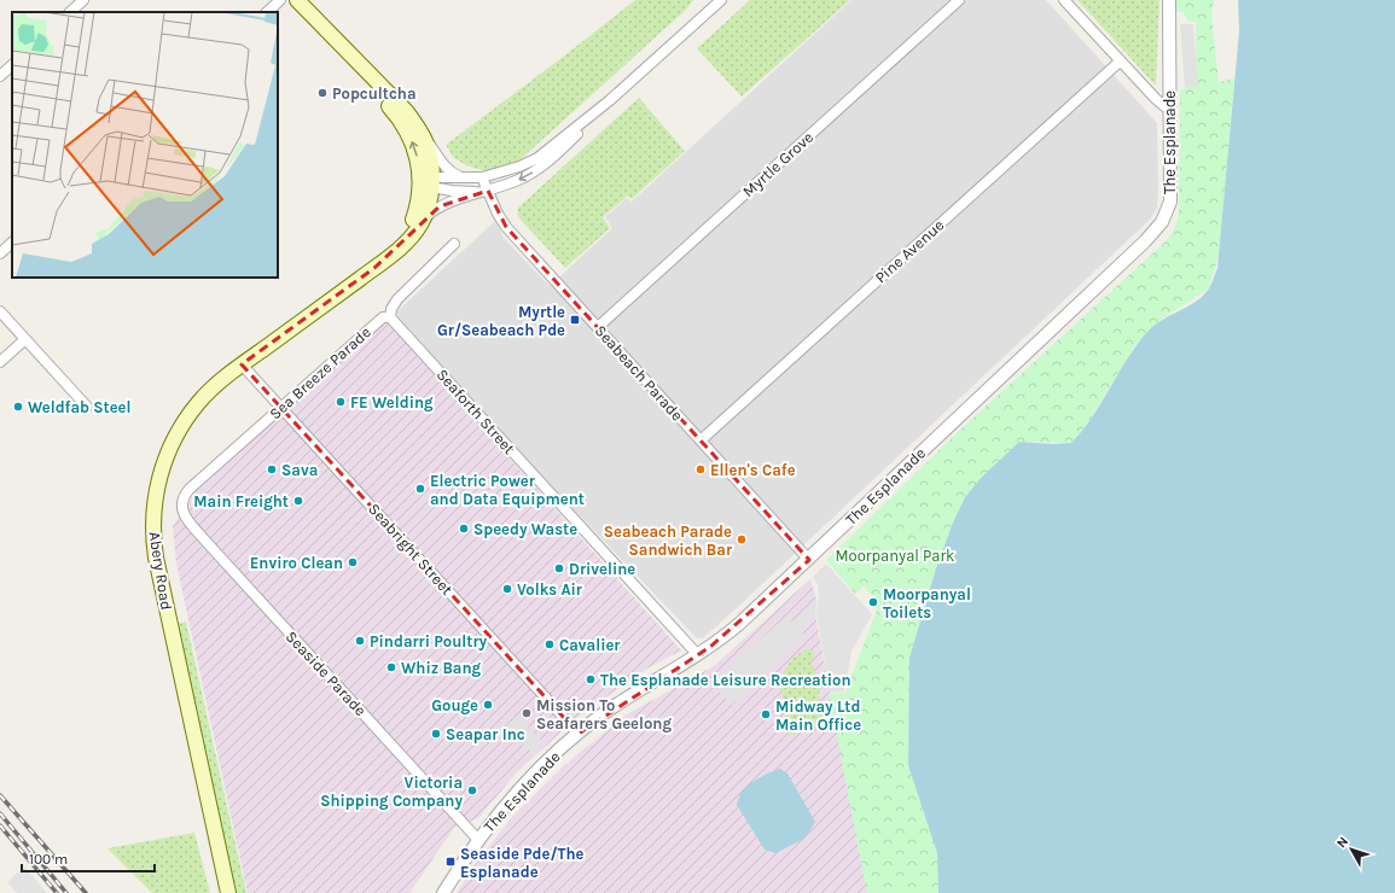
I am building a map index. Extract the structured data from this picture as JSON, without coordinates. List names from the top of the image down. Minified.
{"streets":{"main road":["Abery Road"],"street":["The Esplanade","Myrtle Grove","Pine Avenue","Sea Breeze Parade","Seabeach Parade","Seaforth Street","Seabright Street","Seaside Parade"]},"crossings":[["The Esplanade","Seabeach Parade"],["The Esplanade","Seaforth Street"],["The Esplanade","Seabright Street"],["The Esplanade","Seaside Parade"],["Myrtle Grove","Seabeach Parade"],["Pine Avenue","Seabeach Parade"],["Sea Breeze Parade","Seaforth Street"],["Sea Breeze Parade","Seabright Street"],["Sea Breeze Parade","Seaside Parade"],["Seabright Street","Abery Road"]],"parks":["Moorpanyal Park"],"places":{"other":["Popcultcha","FE Welding","Weldfab Steel","Sava","Ellen's Cafe","Electric Power and Data Equipment","Main Freight","Speedy Waste","Seabeach Parade Sandwich Bar","Enviro Clean","Driveline","Volks Air","Moorpanyal Toilets","Pindarri Poultry","Cavalier","Whiz Bang","The Esplanade Leisure Recreation","Gouge","Mission To Seafarers Geelong","Midway Ltd Main Office","Seapar Inc","Victoria Shipping Company"],"transit":["Myrtle Gr/Seabeach Pde","Seaside Pde/The Esplanade"]},"scale_bar":"100 m","north":"top left"}
